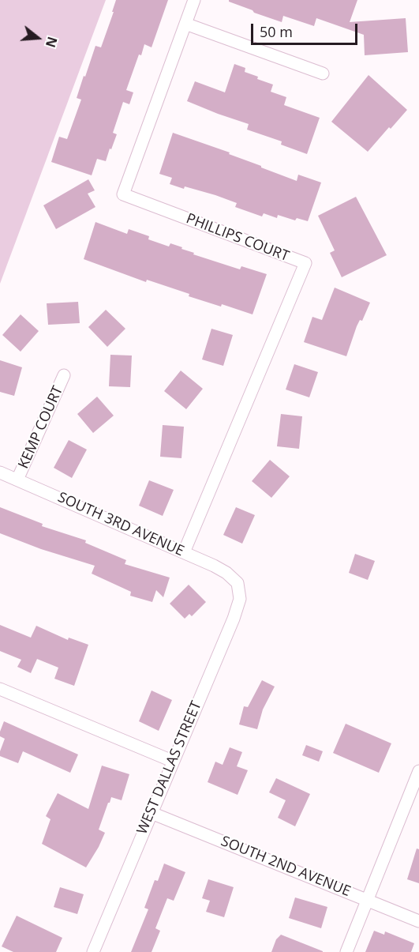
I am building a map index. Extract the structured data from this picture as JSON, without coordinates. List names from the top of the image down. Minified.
{"streets":{"street":["PHILLIPS COURT","KEMP COURT","SOUTH 3RD AVENUE","WEST DALLAS STREET","SOUTH 2ND AVENUE"]},"crossings":[["PHILLIPS COURT","SOUTH 3RD AVENUE"],["KEMP COURT","SOUTH 3RD AVENUE"],["SOUTH 3RD AVENUE","WEST DALLAS STREET"],["WEST DALLAS STREET","SOUTH 2ND AVENUE"]],"scale_bar":"50 m","north":"right"}
